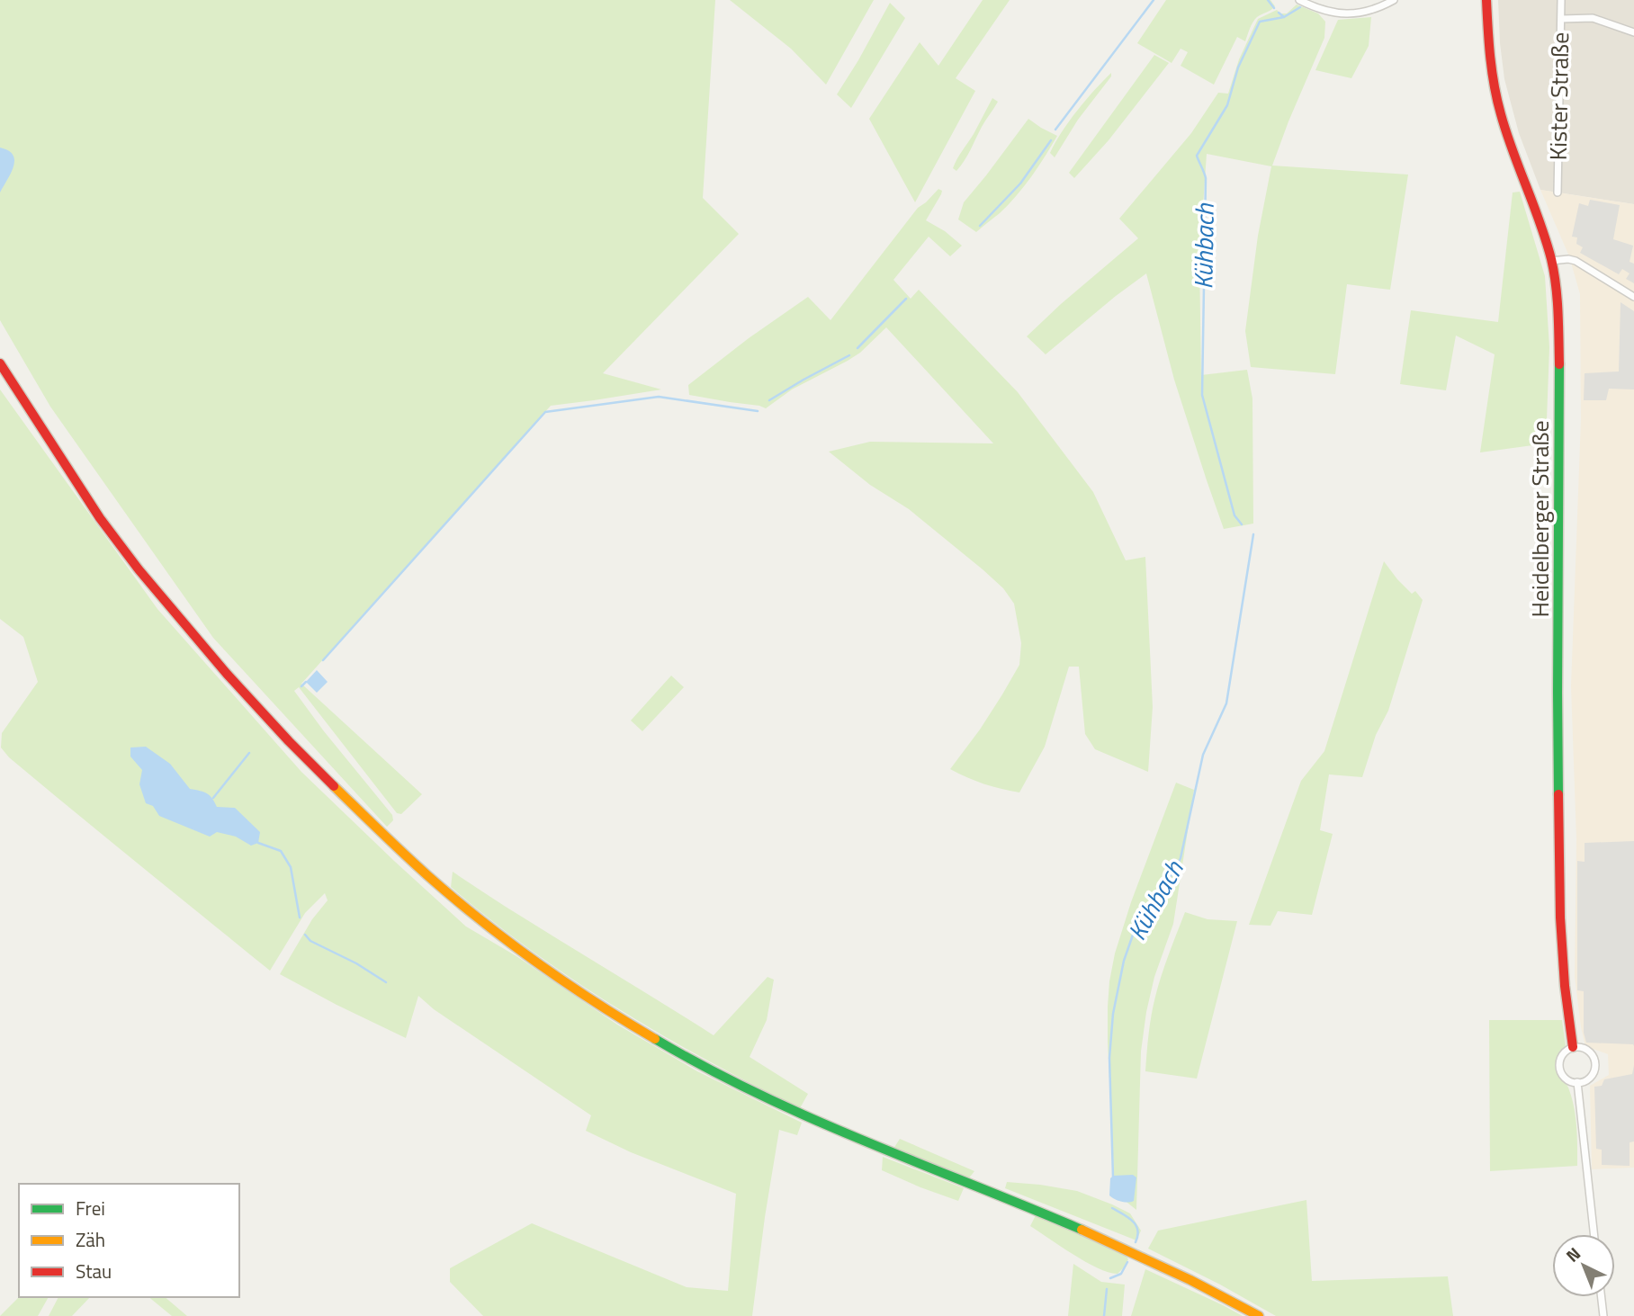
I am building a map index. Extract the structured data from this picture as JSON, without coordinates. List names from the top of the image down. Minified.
{"streets":{"main road":["Heidelberger Straße"],"street":["Kister Straße"]},"water":["Kühbach"],"legend":["Frei","Zäh","Stau"],"north":"top left"}
